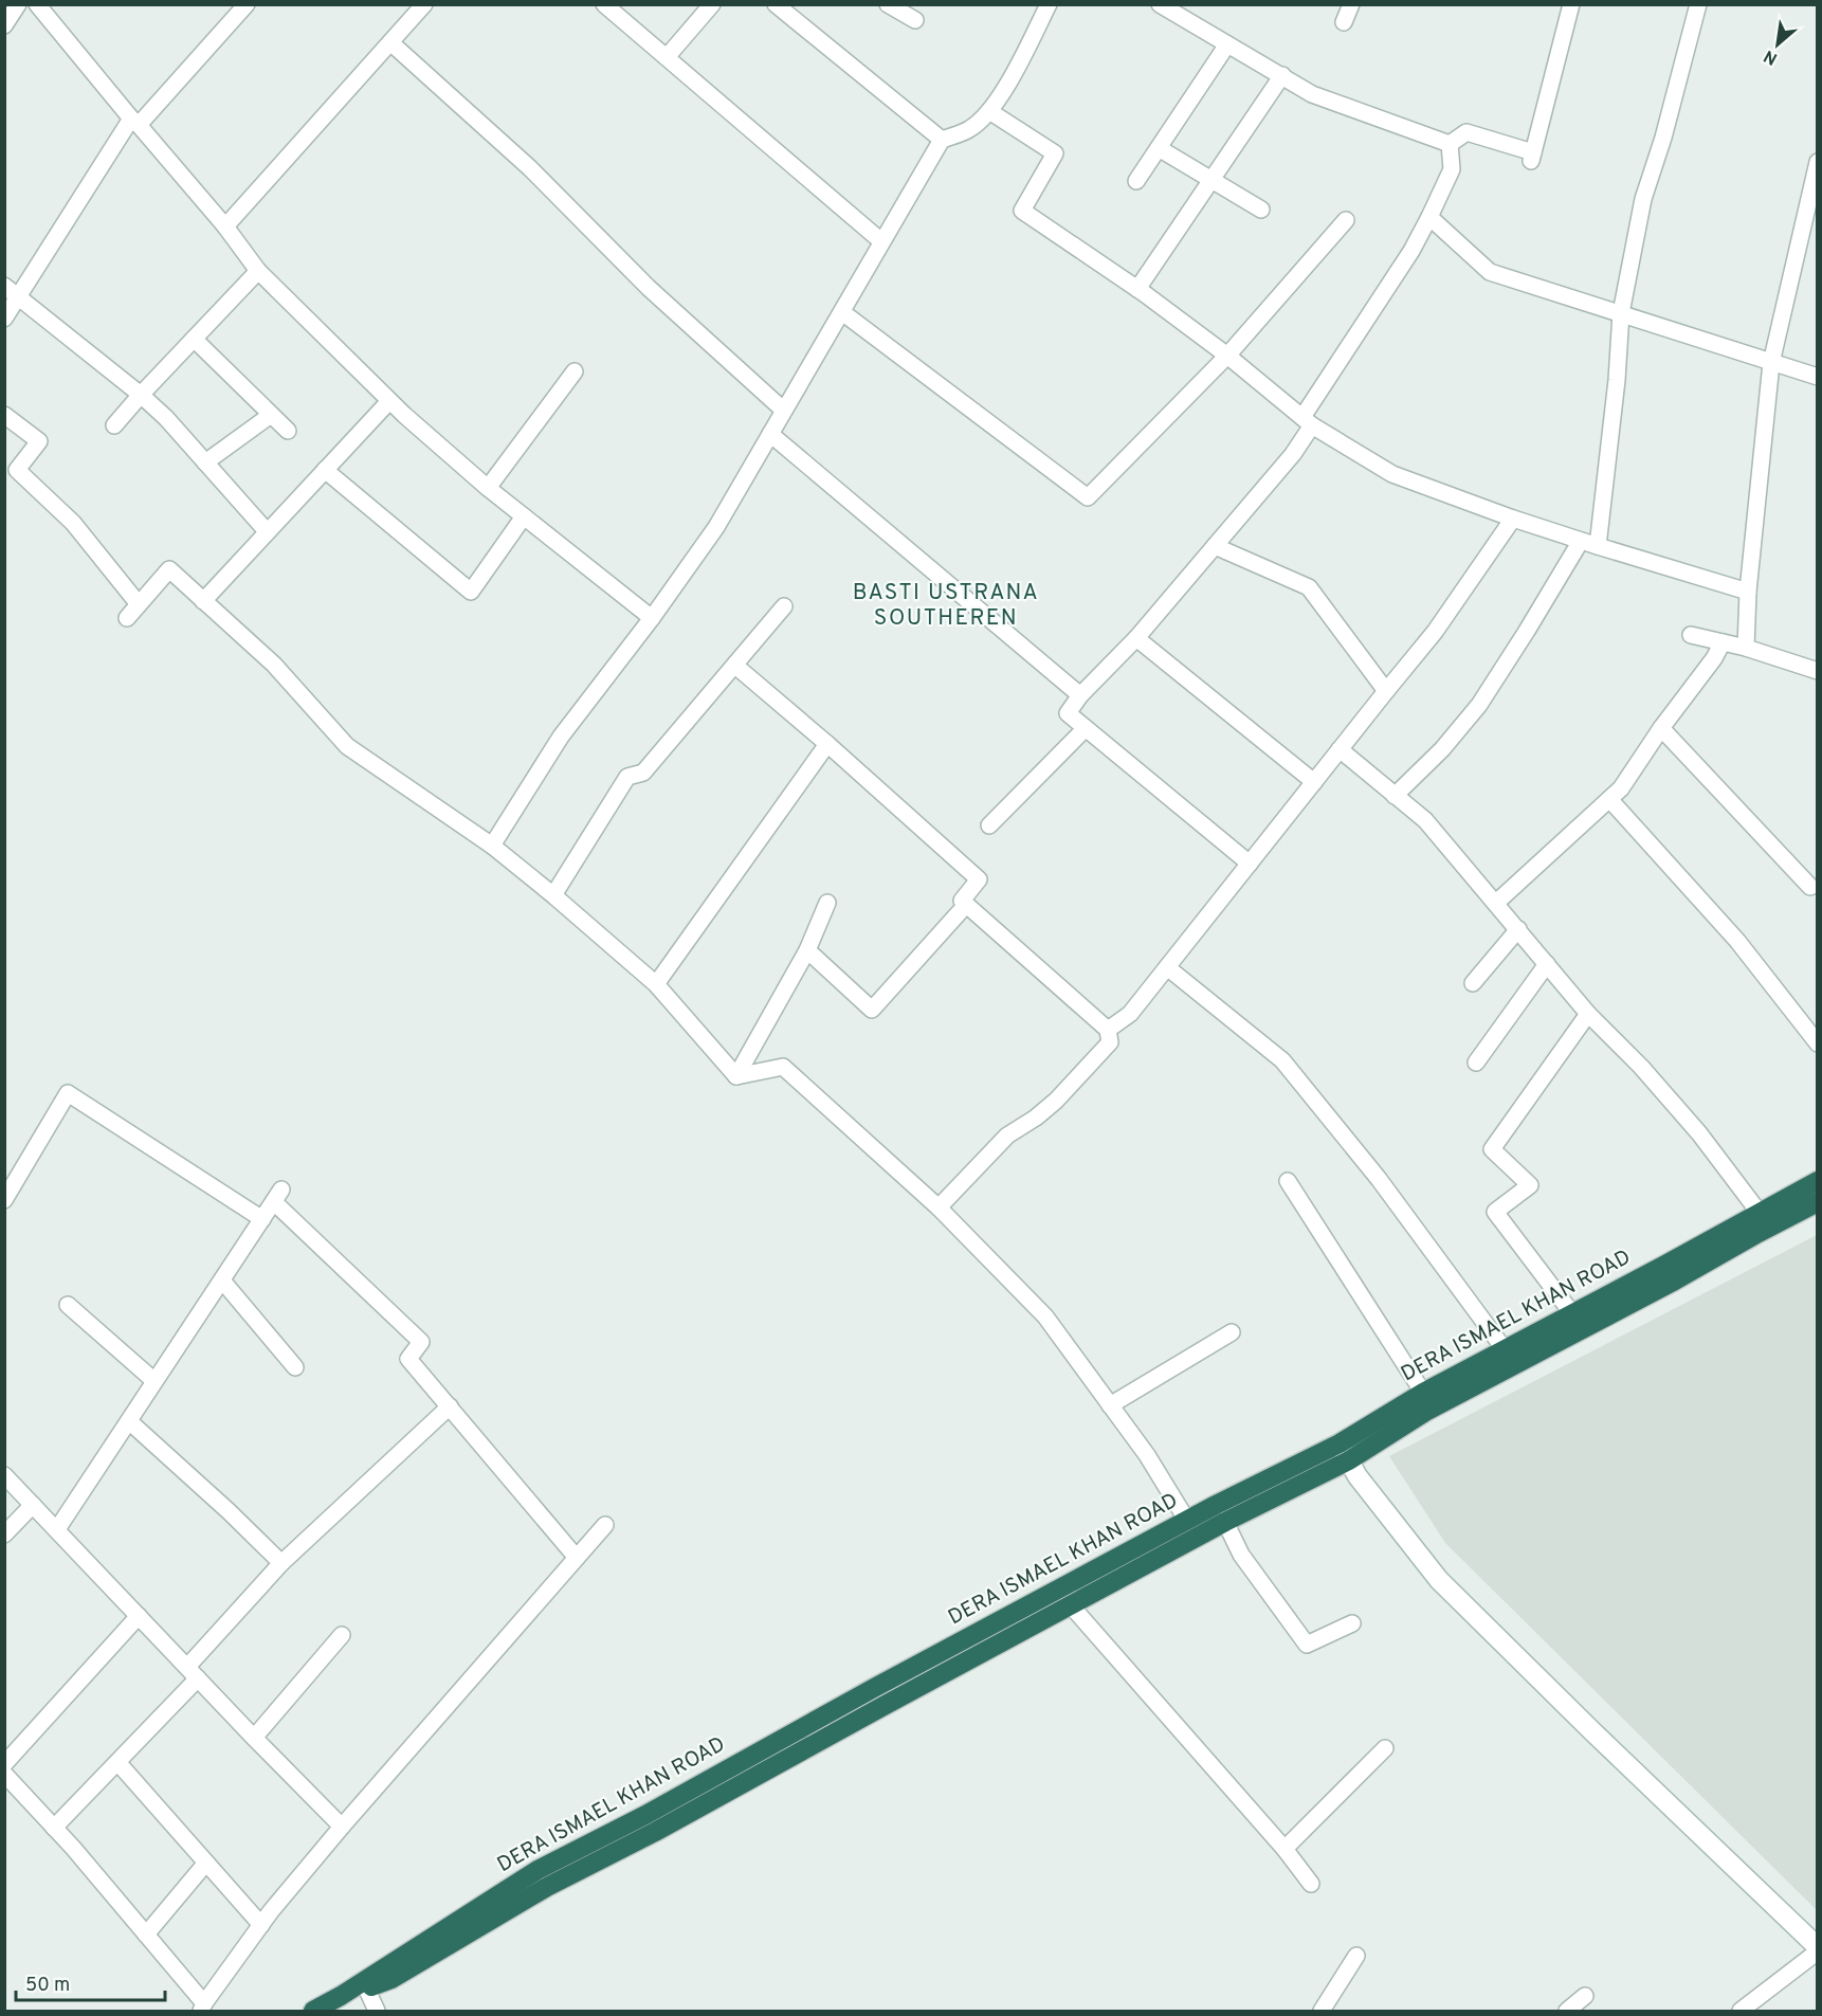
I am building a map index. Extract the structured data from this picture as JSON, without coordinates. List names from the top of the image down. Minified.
{"streets":{"highway":["DERA ISMAEL KHAN ROAD"]},"districts":["BASTI USTRANA SOUTHEREN"],"scale_bar":"50 m","north":"bottom left"}
